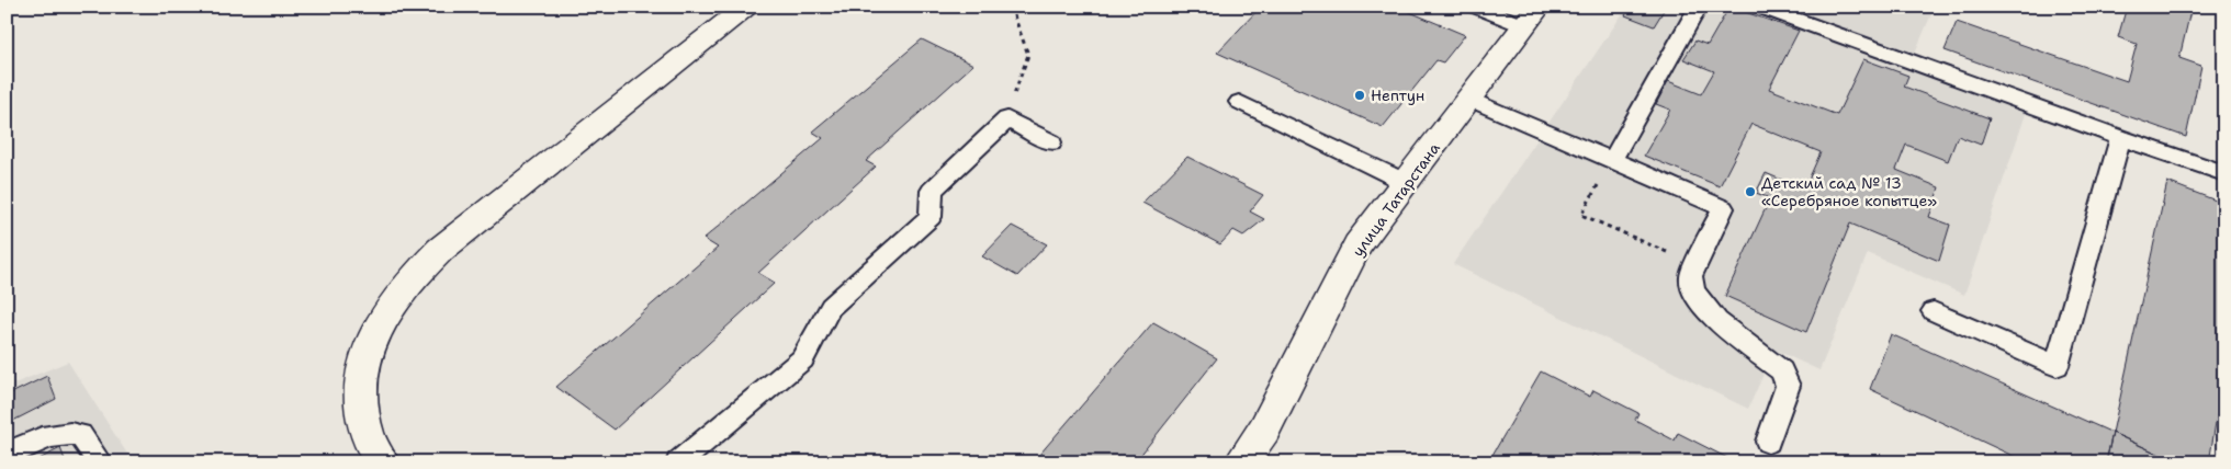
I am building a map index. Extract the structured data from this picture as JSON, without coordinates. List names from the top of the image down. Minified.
{"streets":{"street":["улица Татарстана"]},"places":["Нептун","Детский сад № 13 «Серебряное копытце»"]}
